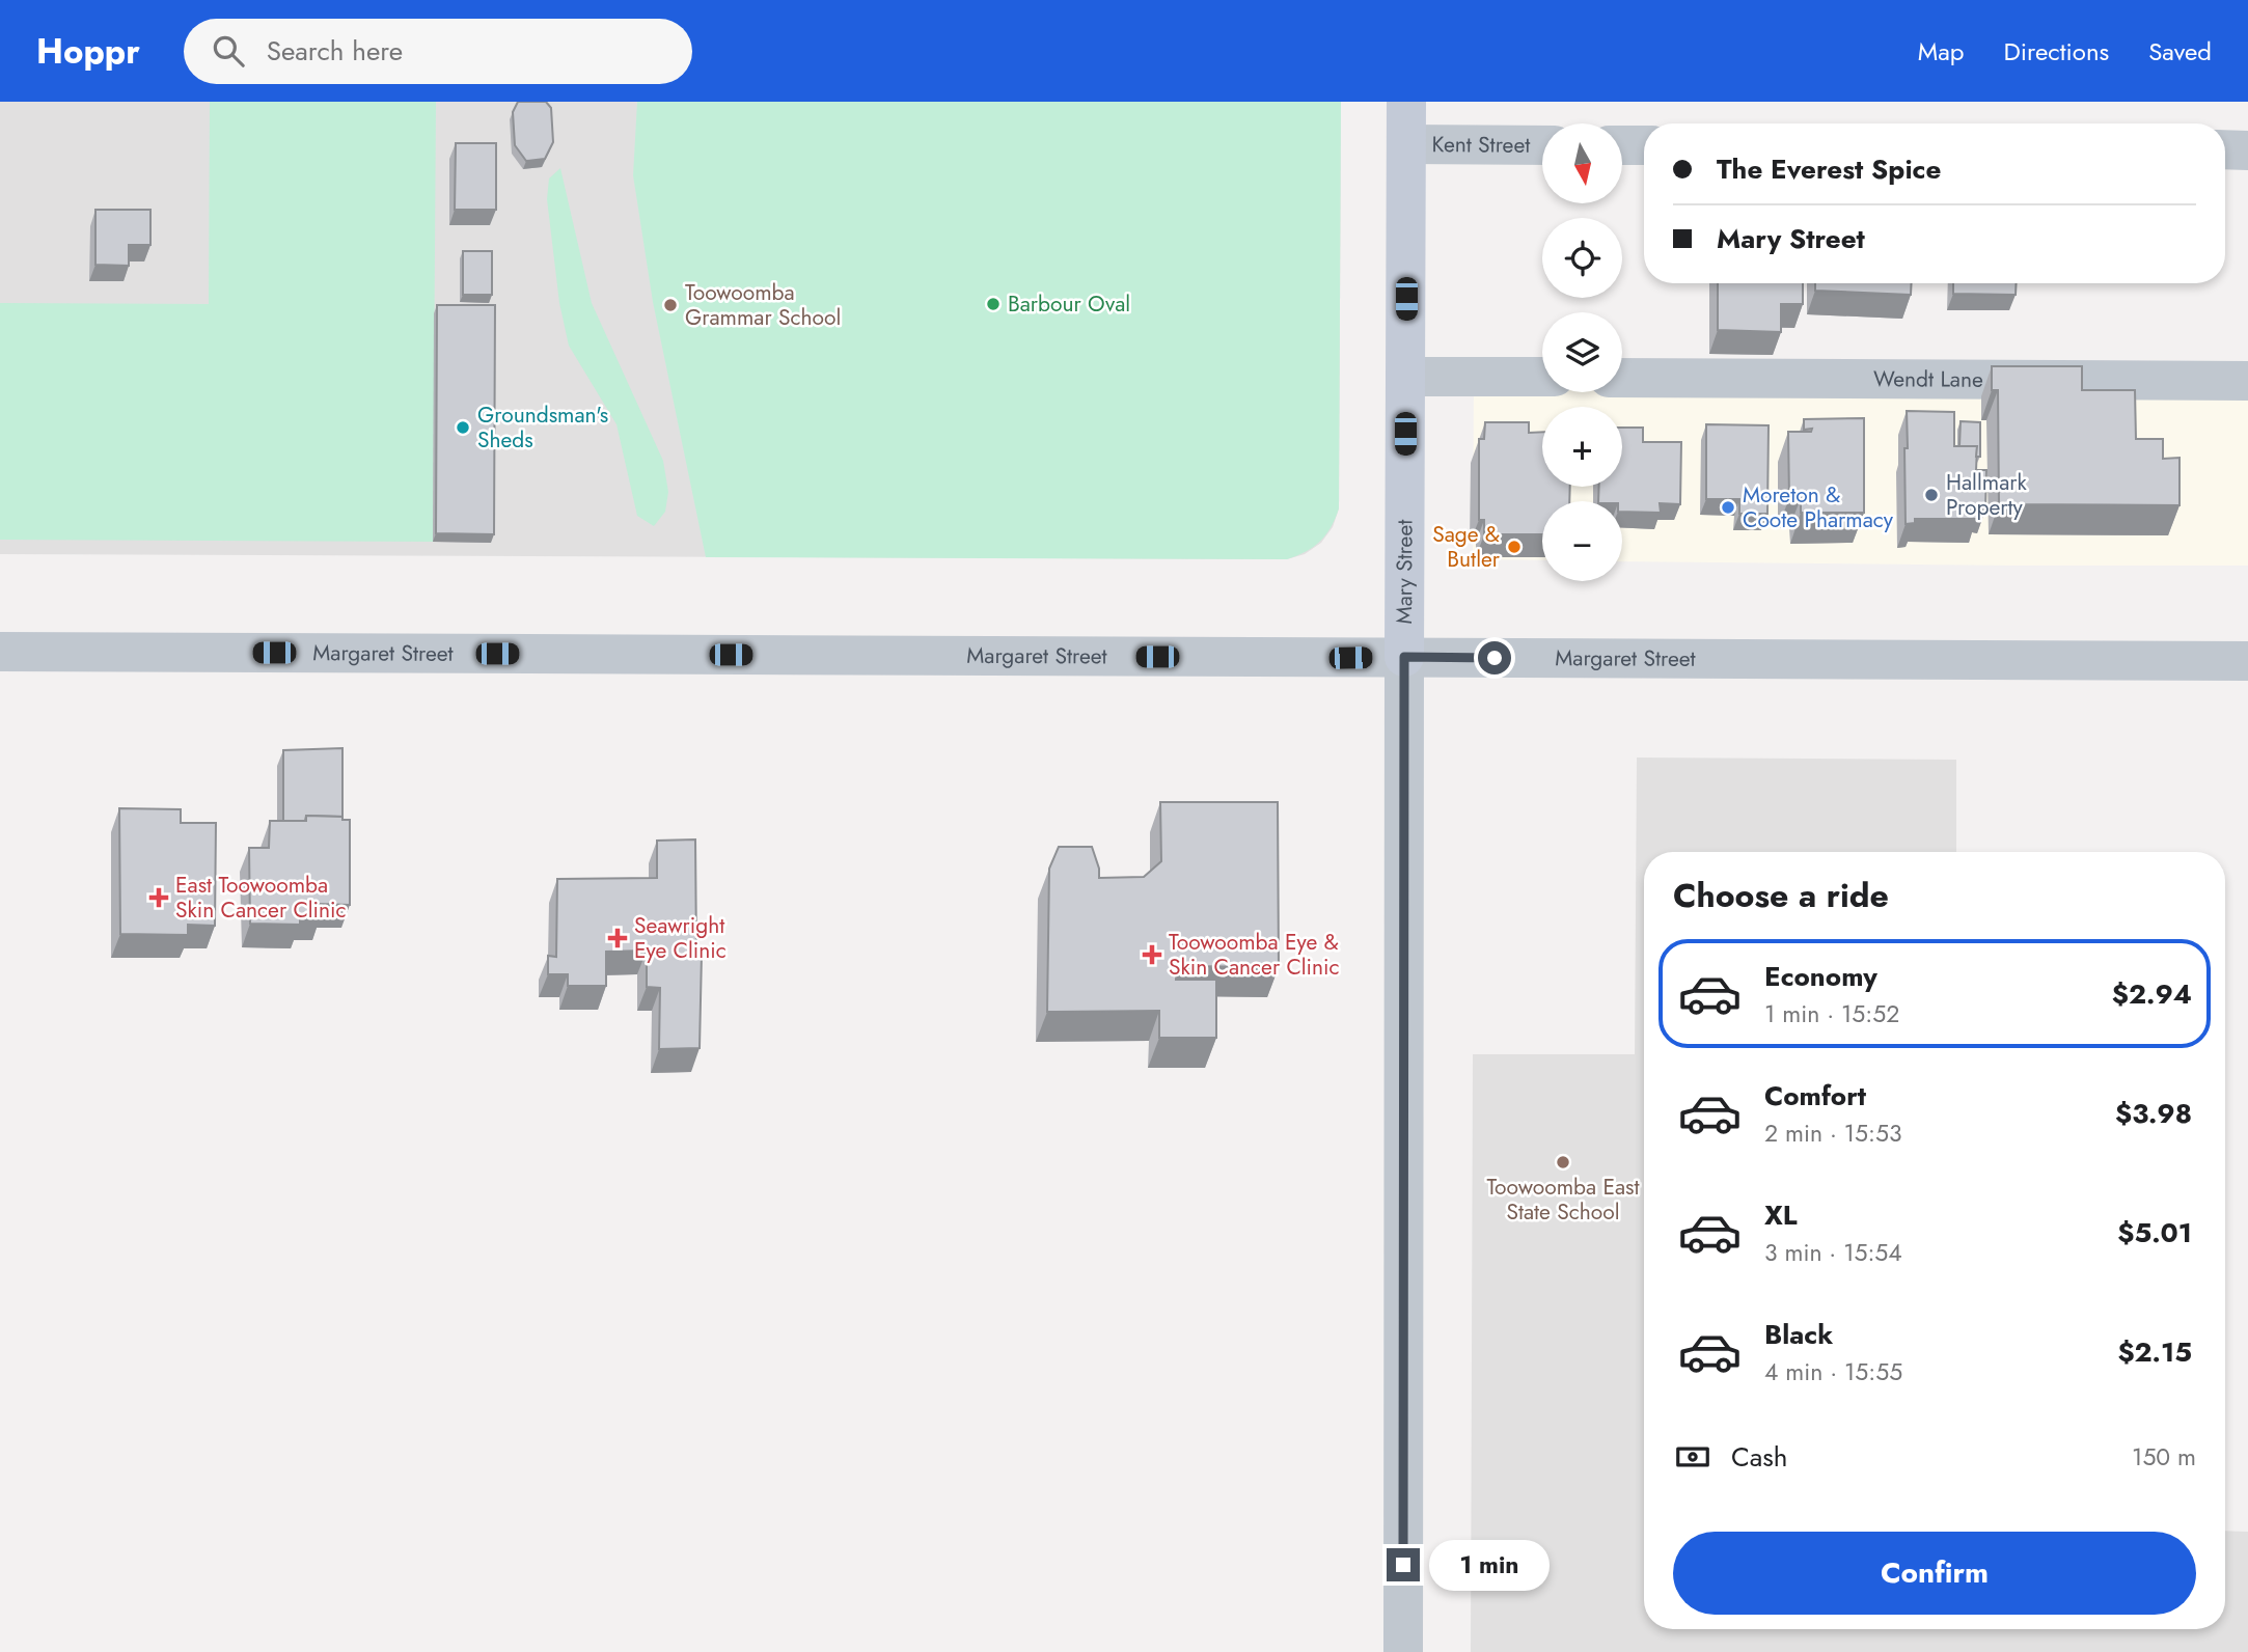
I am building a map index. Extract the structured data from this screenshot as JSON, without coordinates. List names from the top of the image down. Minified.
{"streets":{"main road":["Mary Street"],"street":["Kent Street","Wendt Lane","Margaret Street"]},"crossings":[["Kent Street","Mary Street"],["Mary Street","Margaret Street"]],"places":{"other":["Barbour Oval","Toowoomba Grammar School","Groundsman's Sheds","Hallmark Property","Moreton & Coote Pharmacy","Sage & Butler","Toowoomba East State School"],"health":["East Toowoomba Skin Cancer Clinic","Seawright Eye Clinic","Toowoomba Eye & Skin Cancer Clinic"]},"north":"bottom","page":{"header":"Hoppr","search":"Search here","nav":["Map","Directions","Saved"],"map_buttons":["+","−"],"banner":["The Everest Spice","Mary Street"],"heading":"Choose a ride","list":[{"name":"Economy","note":"1 min · 15:52","value":"$2.94"},{"name":"Comfort","note":"2 min · 15:53","value":"$3.98"},{"name":"XL","note":"3 min · 15:54","value":"$5.01"},{"name":"Black","note":"4 min · 15:55","value":"$2.15"}],"pay":["Cash","150 m"],"buttons":"Confirm","bubble":"1 min"}}
